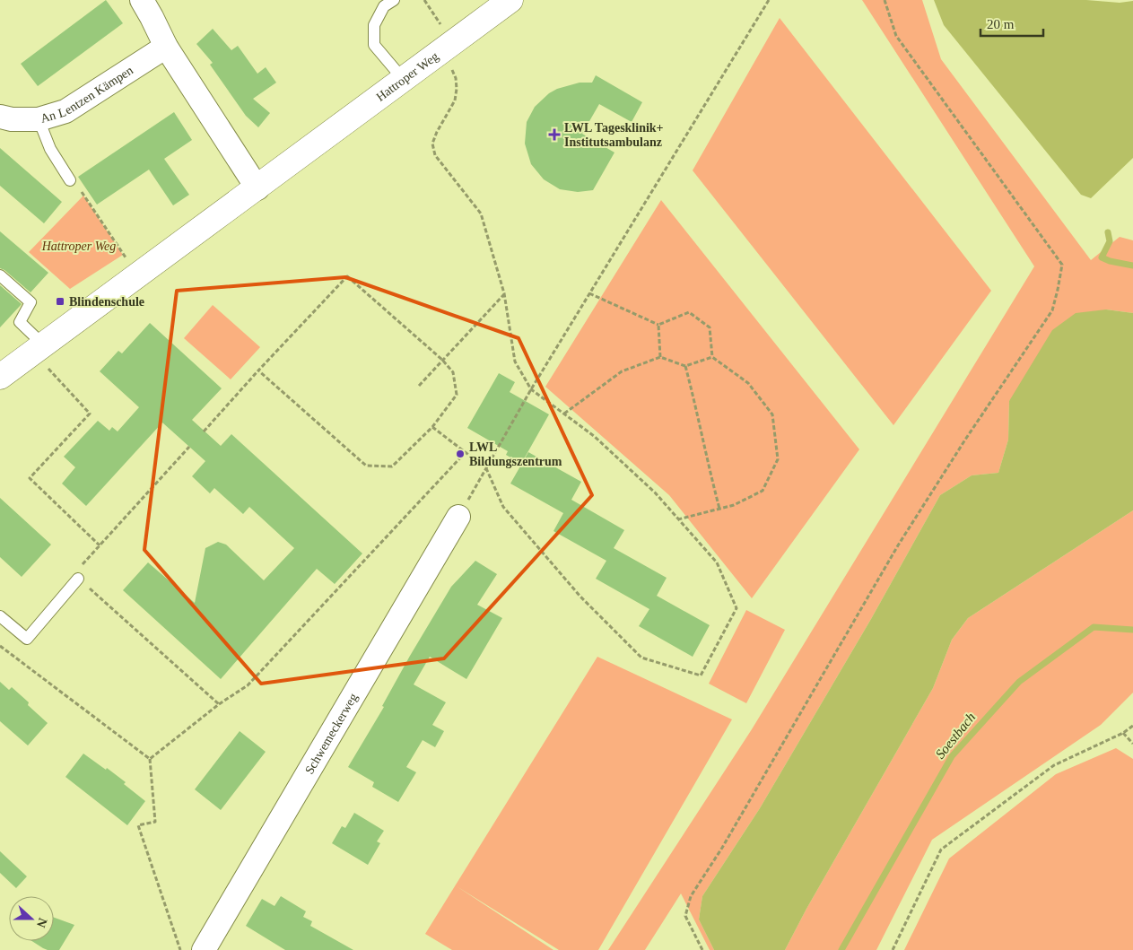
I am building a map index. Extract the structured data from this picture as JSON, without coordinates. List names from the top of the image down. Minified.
{"streets":{"main road":["Hattroper Weg"],"street":["An Lentzen Kämpen","Schwemeckerweg"]},"water":["Soestbach"],"parks":["Hattroper Weg"],"places":{"health":["LWL Tagesklinik+ Institutsambulanz"],"transit":["Blindenschule"],"other":["LWL Bildungszentrum"]},"scale_bar":"20 m","north":"right"}
